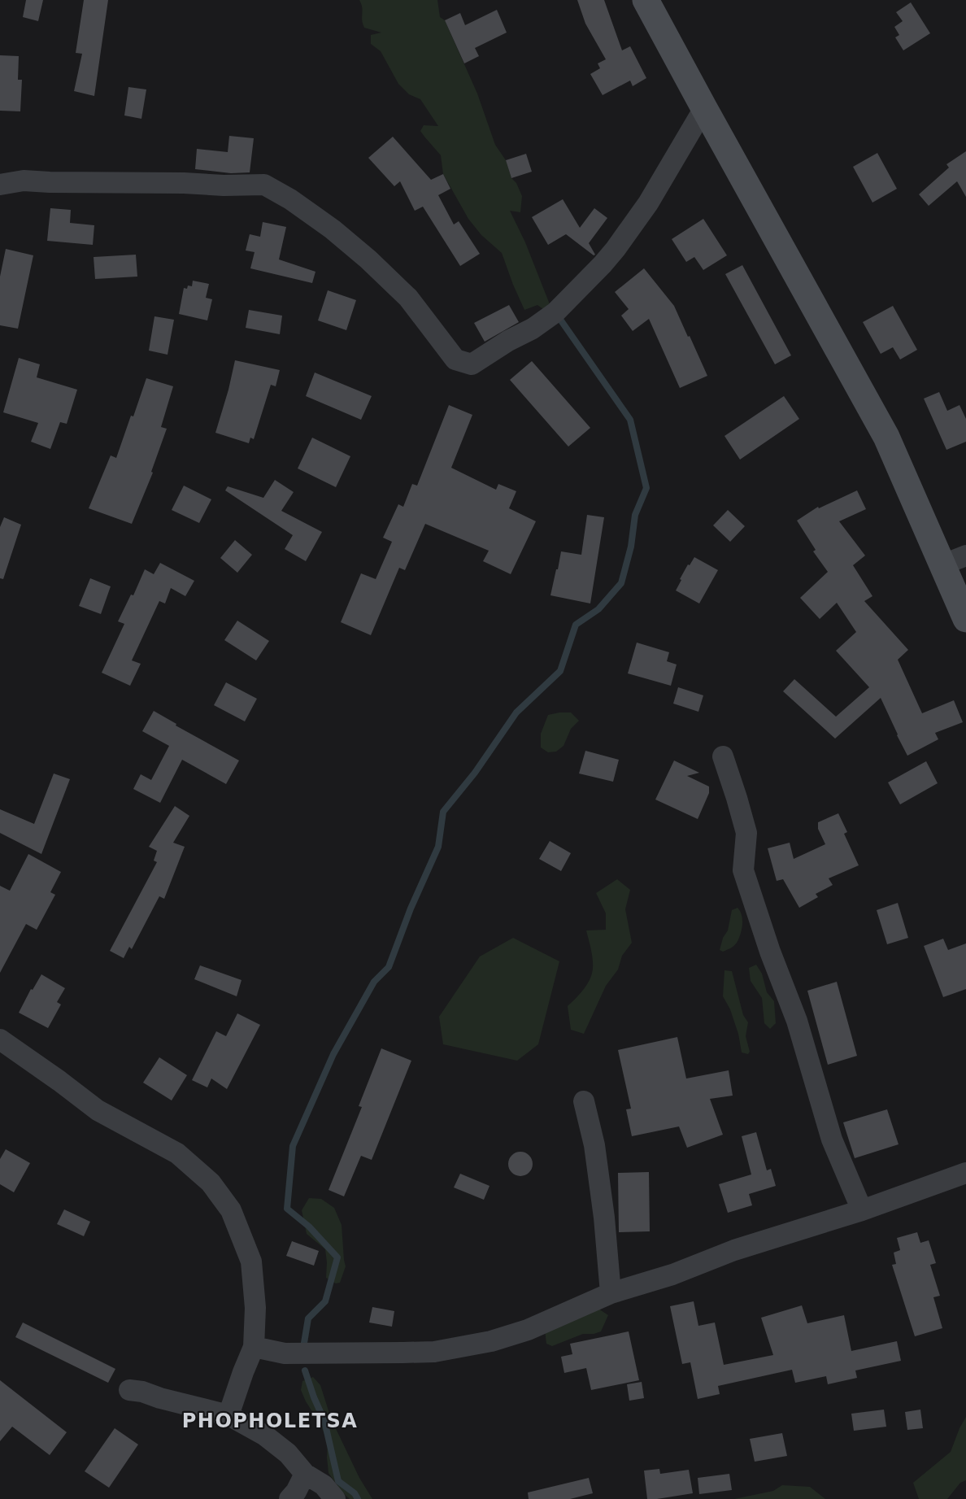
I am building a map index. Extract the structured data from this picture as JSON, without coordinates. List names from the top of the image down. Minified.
{"districts":["PHOPHOLETSA"]}
